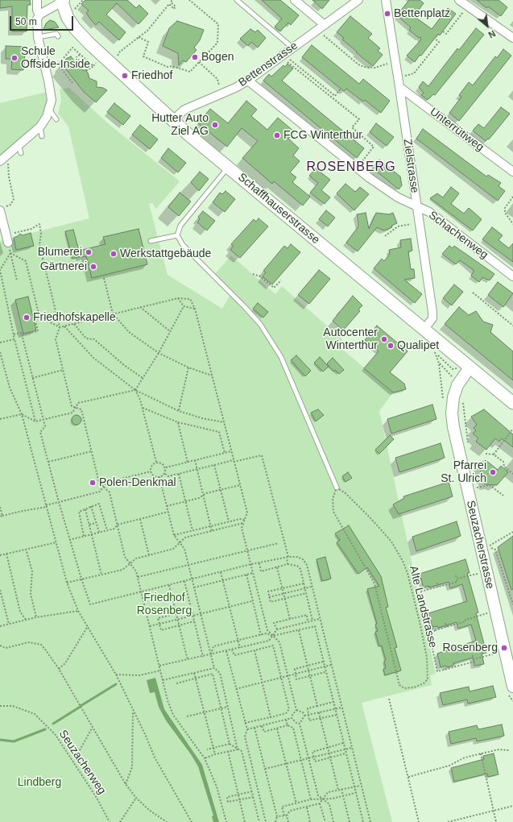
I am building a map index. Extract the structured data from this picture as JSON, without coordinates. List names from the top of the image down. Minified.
{"streets":{"main road":["Schaffhauserstrasse","Seuzacherstrasse"],"street":["Bettenstrasse","Unterrütiweg","Zielstrasse","Schachenweg"],"path":["Alte Landstrasse","Seuzacherweg"]},"crossings":[["Bettenstrasse","Schaffhauserstrasse"],["Bettenstrasse","Schachenweg"],["Unterrütiweg","Zielstrasse"],["Zielstrasse","Schaffhauserstrasse"],["Zielstrasse","Schachenweg"],["Schaffhauserstrasse","Seuzacherstrasse"]],"districts":["ROSENBERG"],"parks":["Friedhof Rosenberg","Lindberg"],"places":["Bettenplatz","Bogen","Schule Offside-Inside","Friedhof","Hutter Auto Ziel AG","FCG Winterthur","Blumerei","Werkstattgebäude","Gärtnerei","Friedhofskapelle","Autocenter Winterthur","Qualipet","Pfarrei St. Ulrich","Polen-Denkmal","Rosenberg"],"scale_bar":"50 m","north":"bottom right"}
